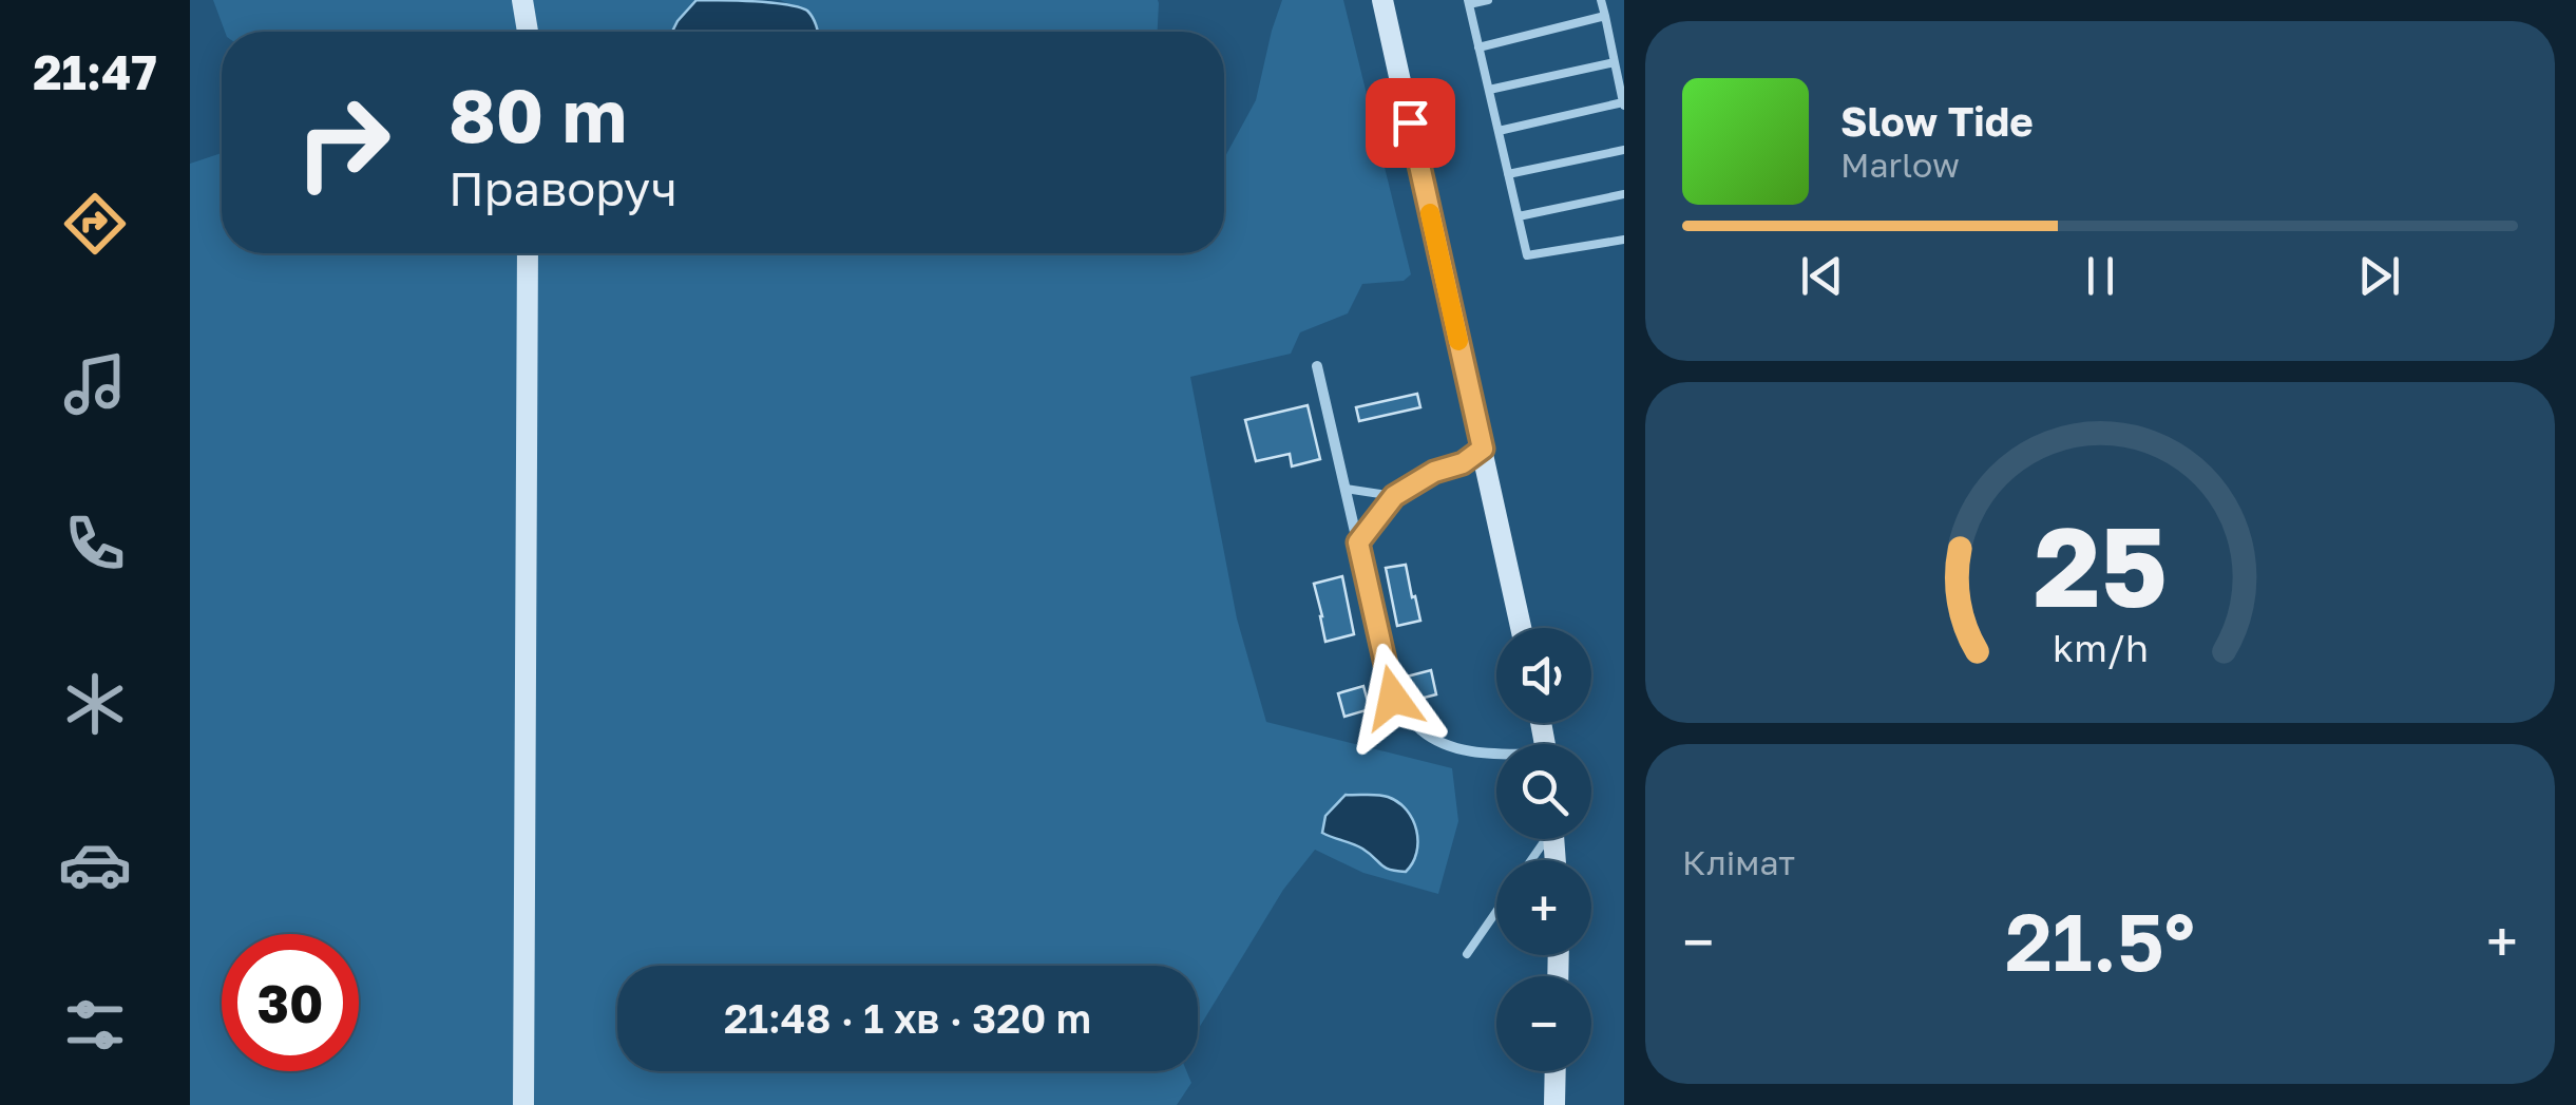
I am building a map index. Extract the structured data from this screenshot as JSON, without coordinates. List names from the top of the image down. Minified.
{"page":{"tabs":"21:47","turn":["80 m","Праворуч"],"song":["Slow Tide","Marlow"],"map_buttons":["+","−"],"tile":"Клімат","heat":["−","21.5°","+"],"limit":"30","trip":"21:48 · 1 хв · 320 m","gauge":["25","km/h"]}}
